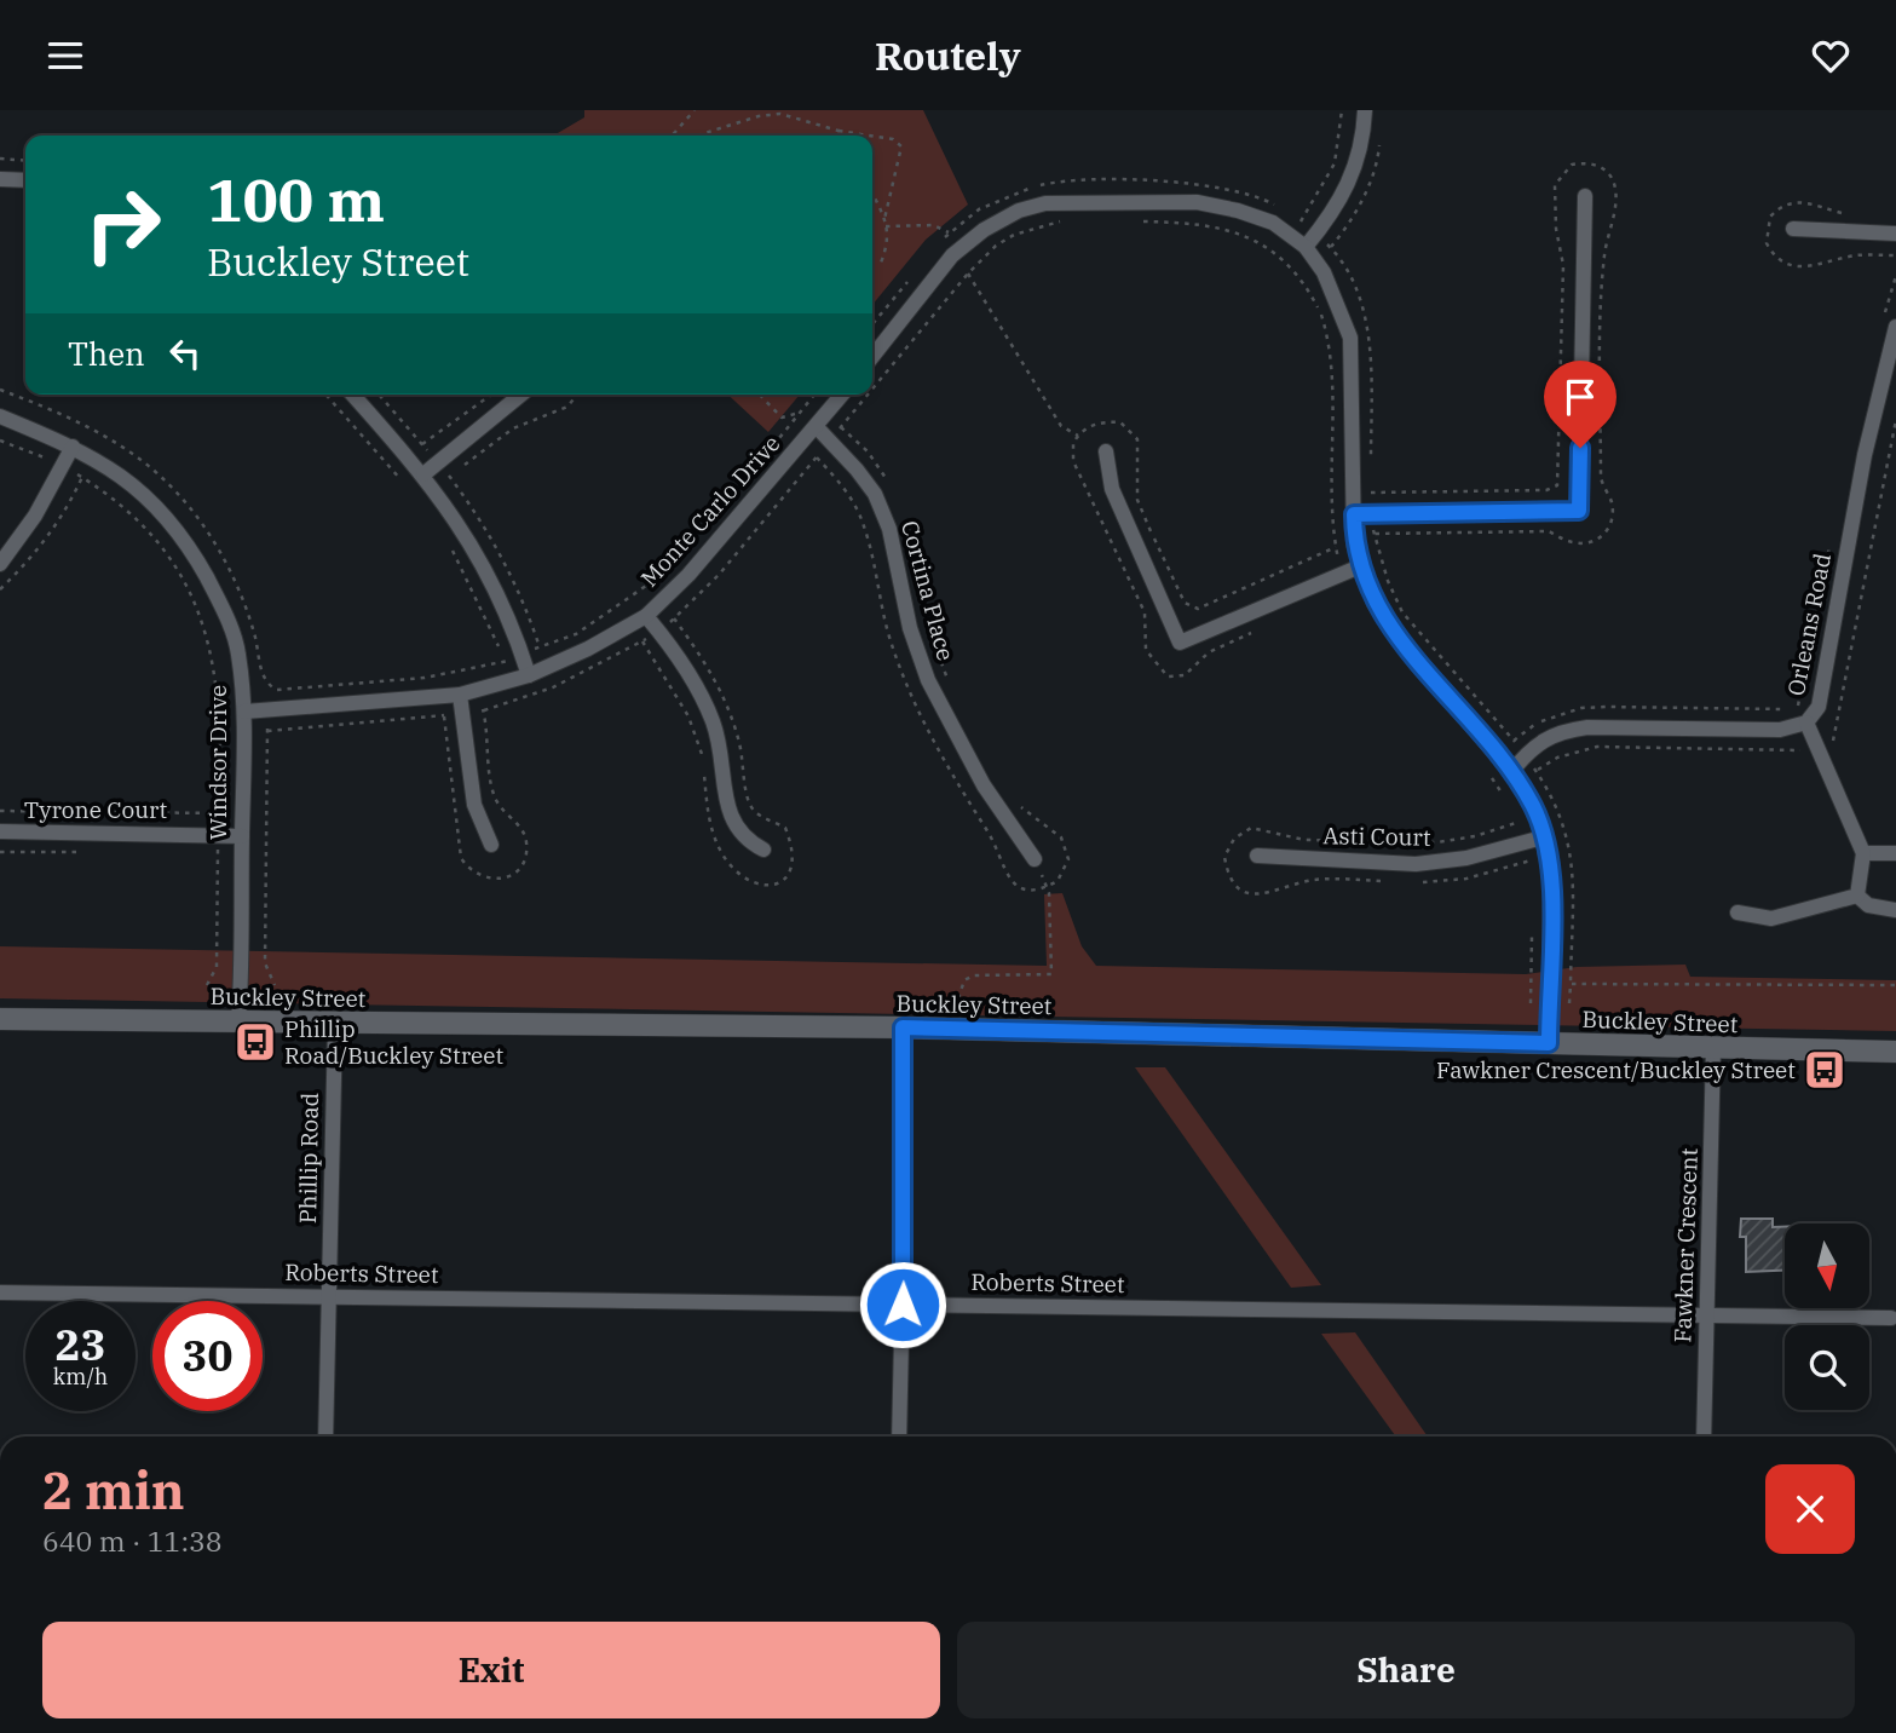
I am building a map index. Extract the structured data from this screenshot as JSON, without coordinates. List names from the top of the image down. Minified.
{"streets":{"main road":["Buckley Street"],"street":["Monte Carlo Drive","Cortina Place","Orleans Road","Windsor Drive","Tyrone Court","Asti Court","Phillip Road","Fawkner Crescent","Roberts Street"]},"crossings":[["Monte Carlo Drive","Cortina Place"],["Monte Carlo Drive","Windsor Drive"],["Windsor Drive","Tyrone Court"],["Windsor Drive","Buckley Street"],["Buckley Street","Phillip Road"],["Buckley Street","Fawkner Crescent"],["Phillip Road","Roberts Street"],["Fawkner Crescent","Roberts Street"]],"places":{"bus stop":["Phillip Road/Buckley Street","Fawkner Crescent/Buckley Street"]},"north":"bottom","page":{"header":"Routely","turn":["100 m","Buckley Street"],"then":"Then","speed":"23 km/h","limit":"30","heading":["2 min","640 m · 11:38"],"buttons":["Exit","Share"]}}
